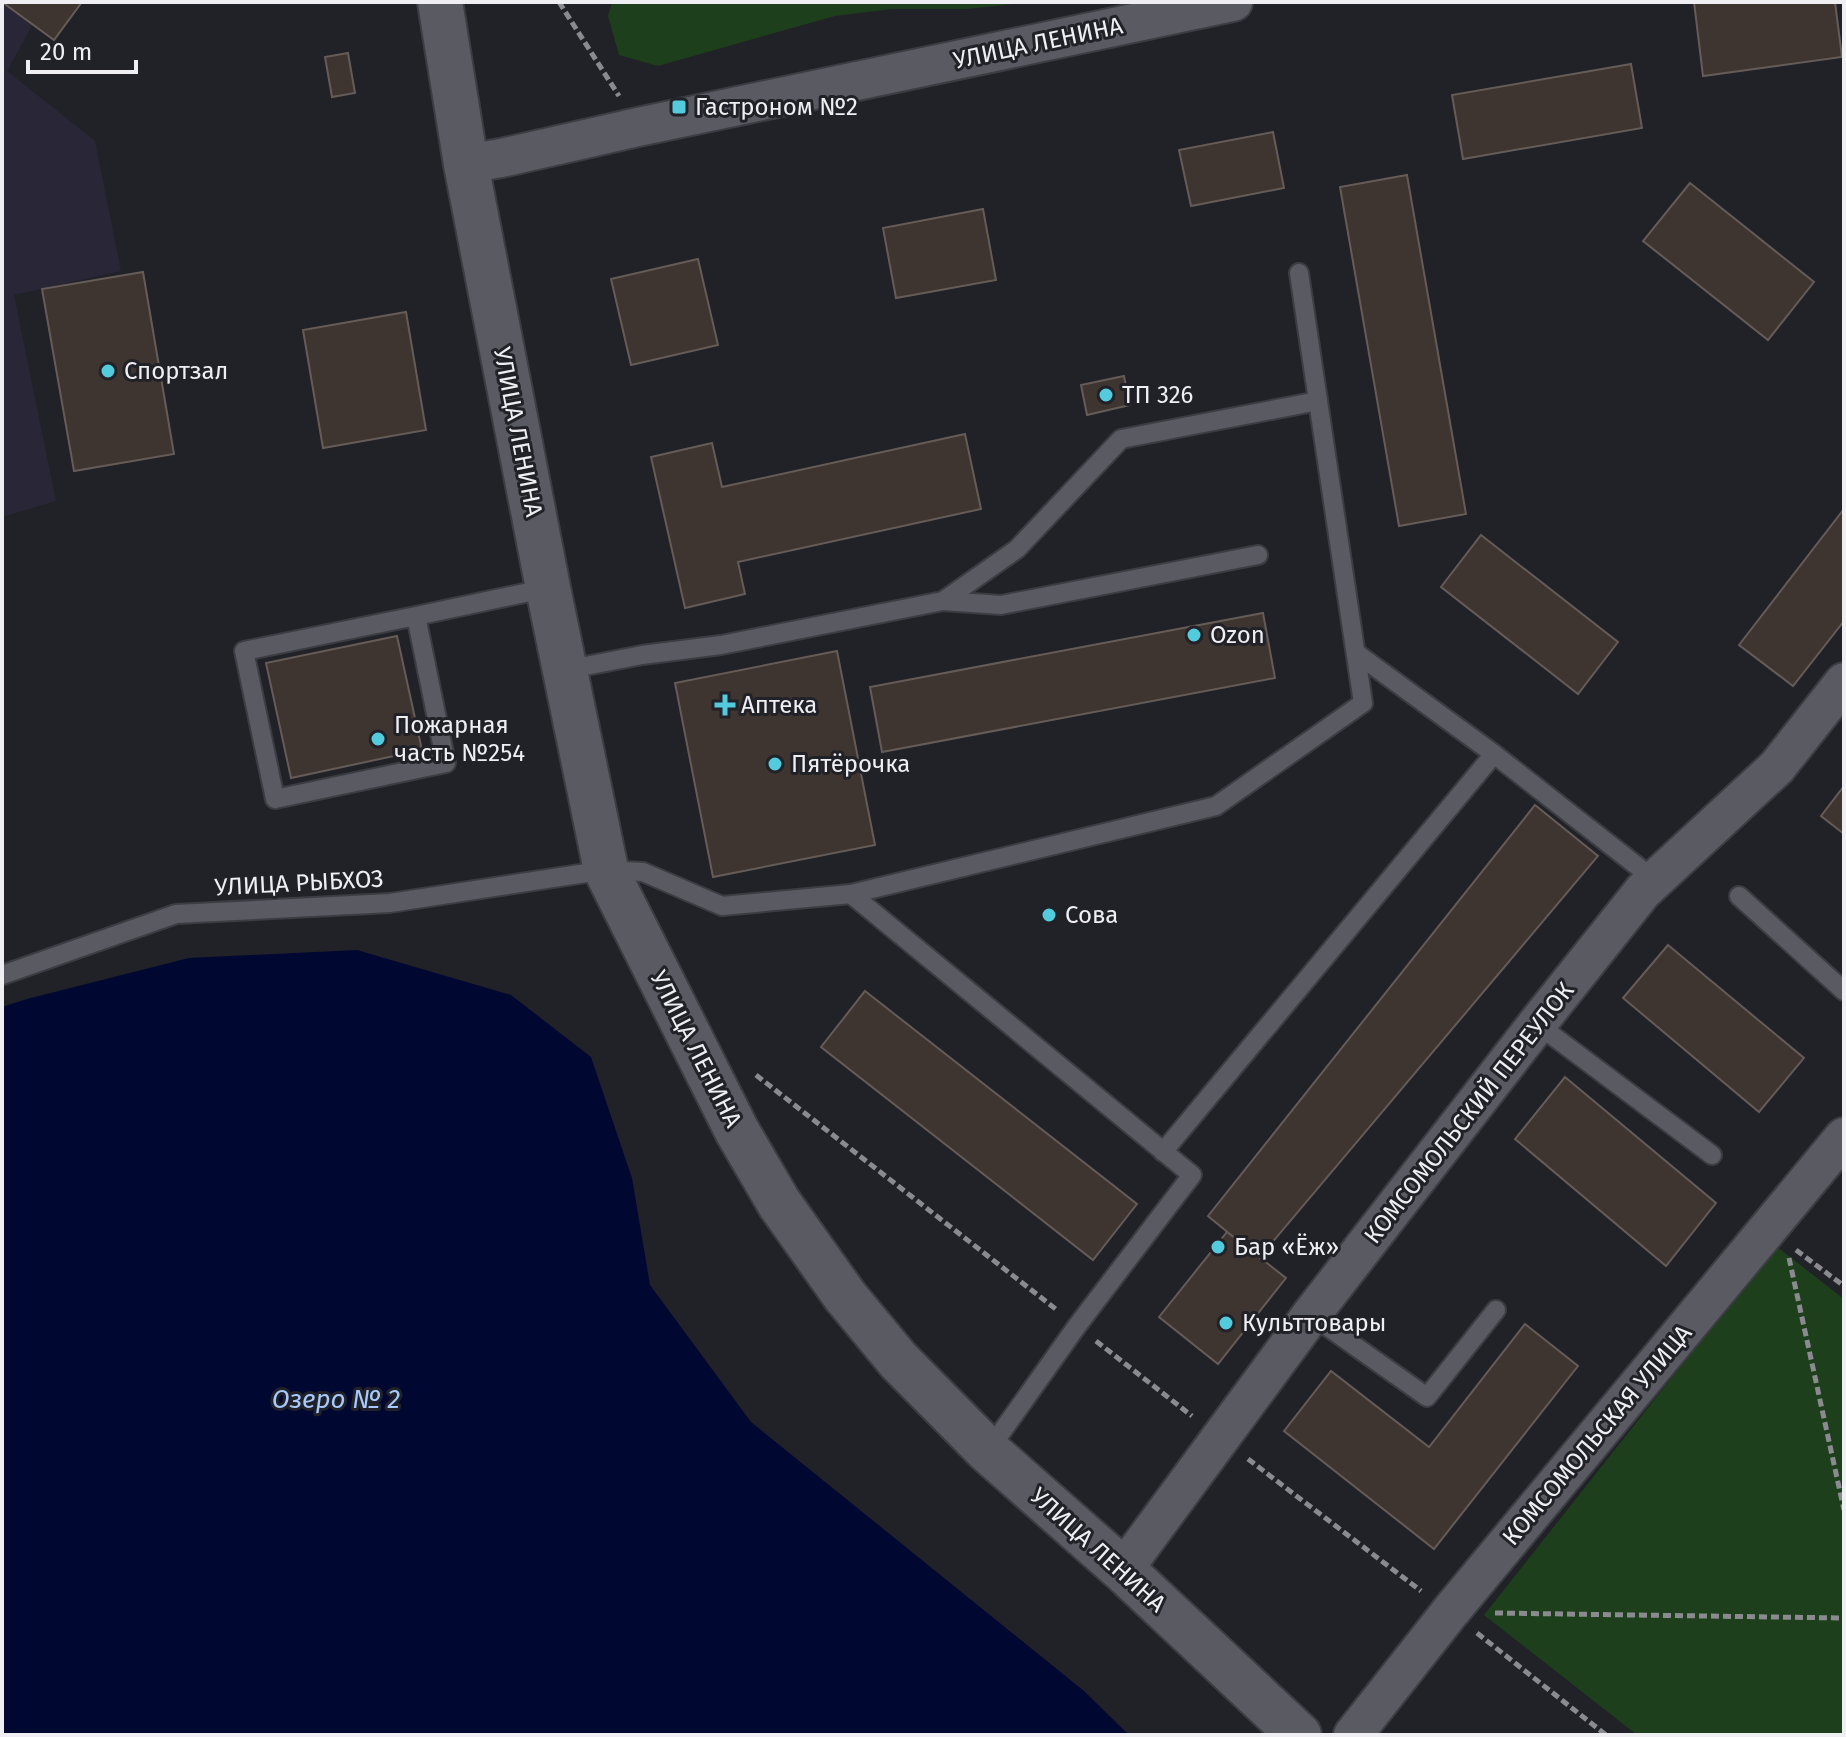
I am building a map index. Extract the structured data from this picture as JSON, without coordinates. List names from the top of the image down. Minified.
{"streets":{"street":["УЛИЦА ЛЕНИНА","КОМСОМОЛЬСКИЙ ПЕРЕУЛОК","КОМСОМОЛЬСКАЯ УЛИЦА"],"lane":["УЛИЦА РЫБХОЗ"]},"crossings":[["УЛИЦА ЛЕНИНА","УЛИЦА РЫБХОЗ"],["УЛИЦА ЛЕНИНА","КОМСОМОЛЬСКИЙ ПЕРЕУЛОК"]],"water":["Озеро № 2"],"places":{"transit":["Гастроном №2"],"other":["Спортзал","ТП 326","Ozon","Пожарная часть №254","Пятёрочка","Сова","Бар «Ёж»","Культтовары"],"health":["Аптека"]},"scale_bar":"20 m"}
